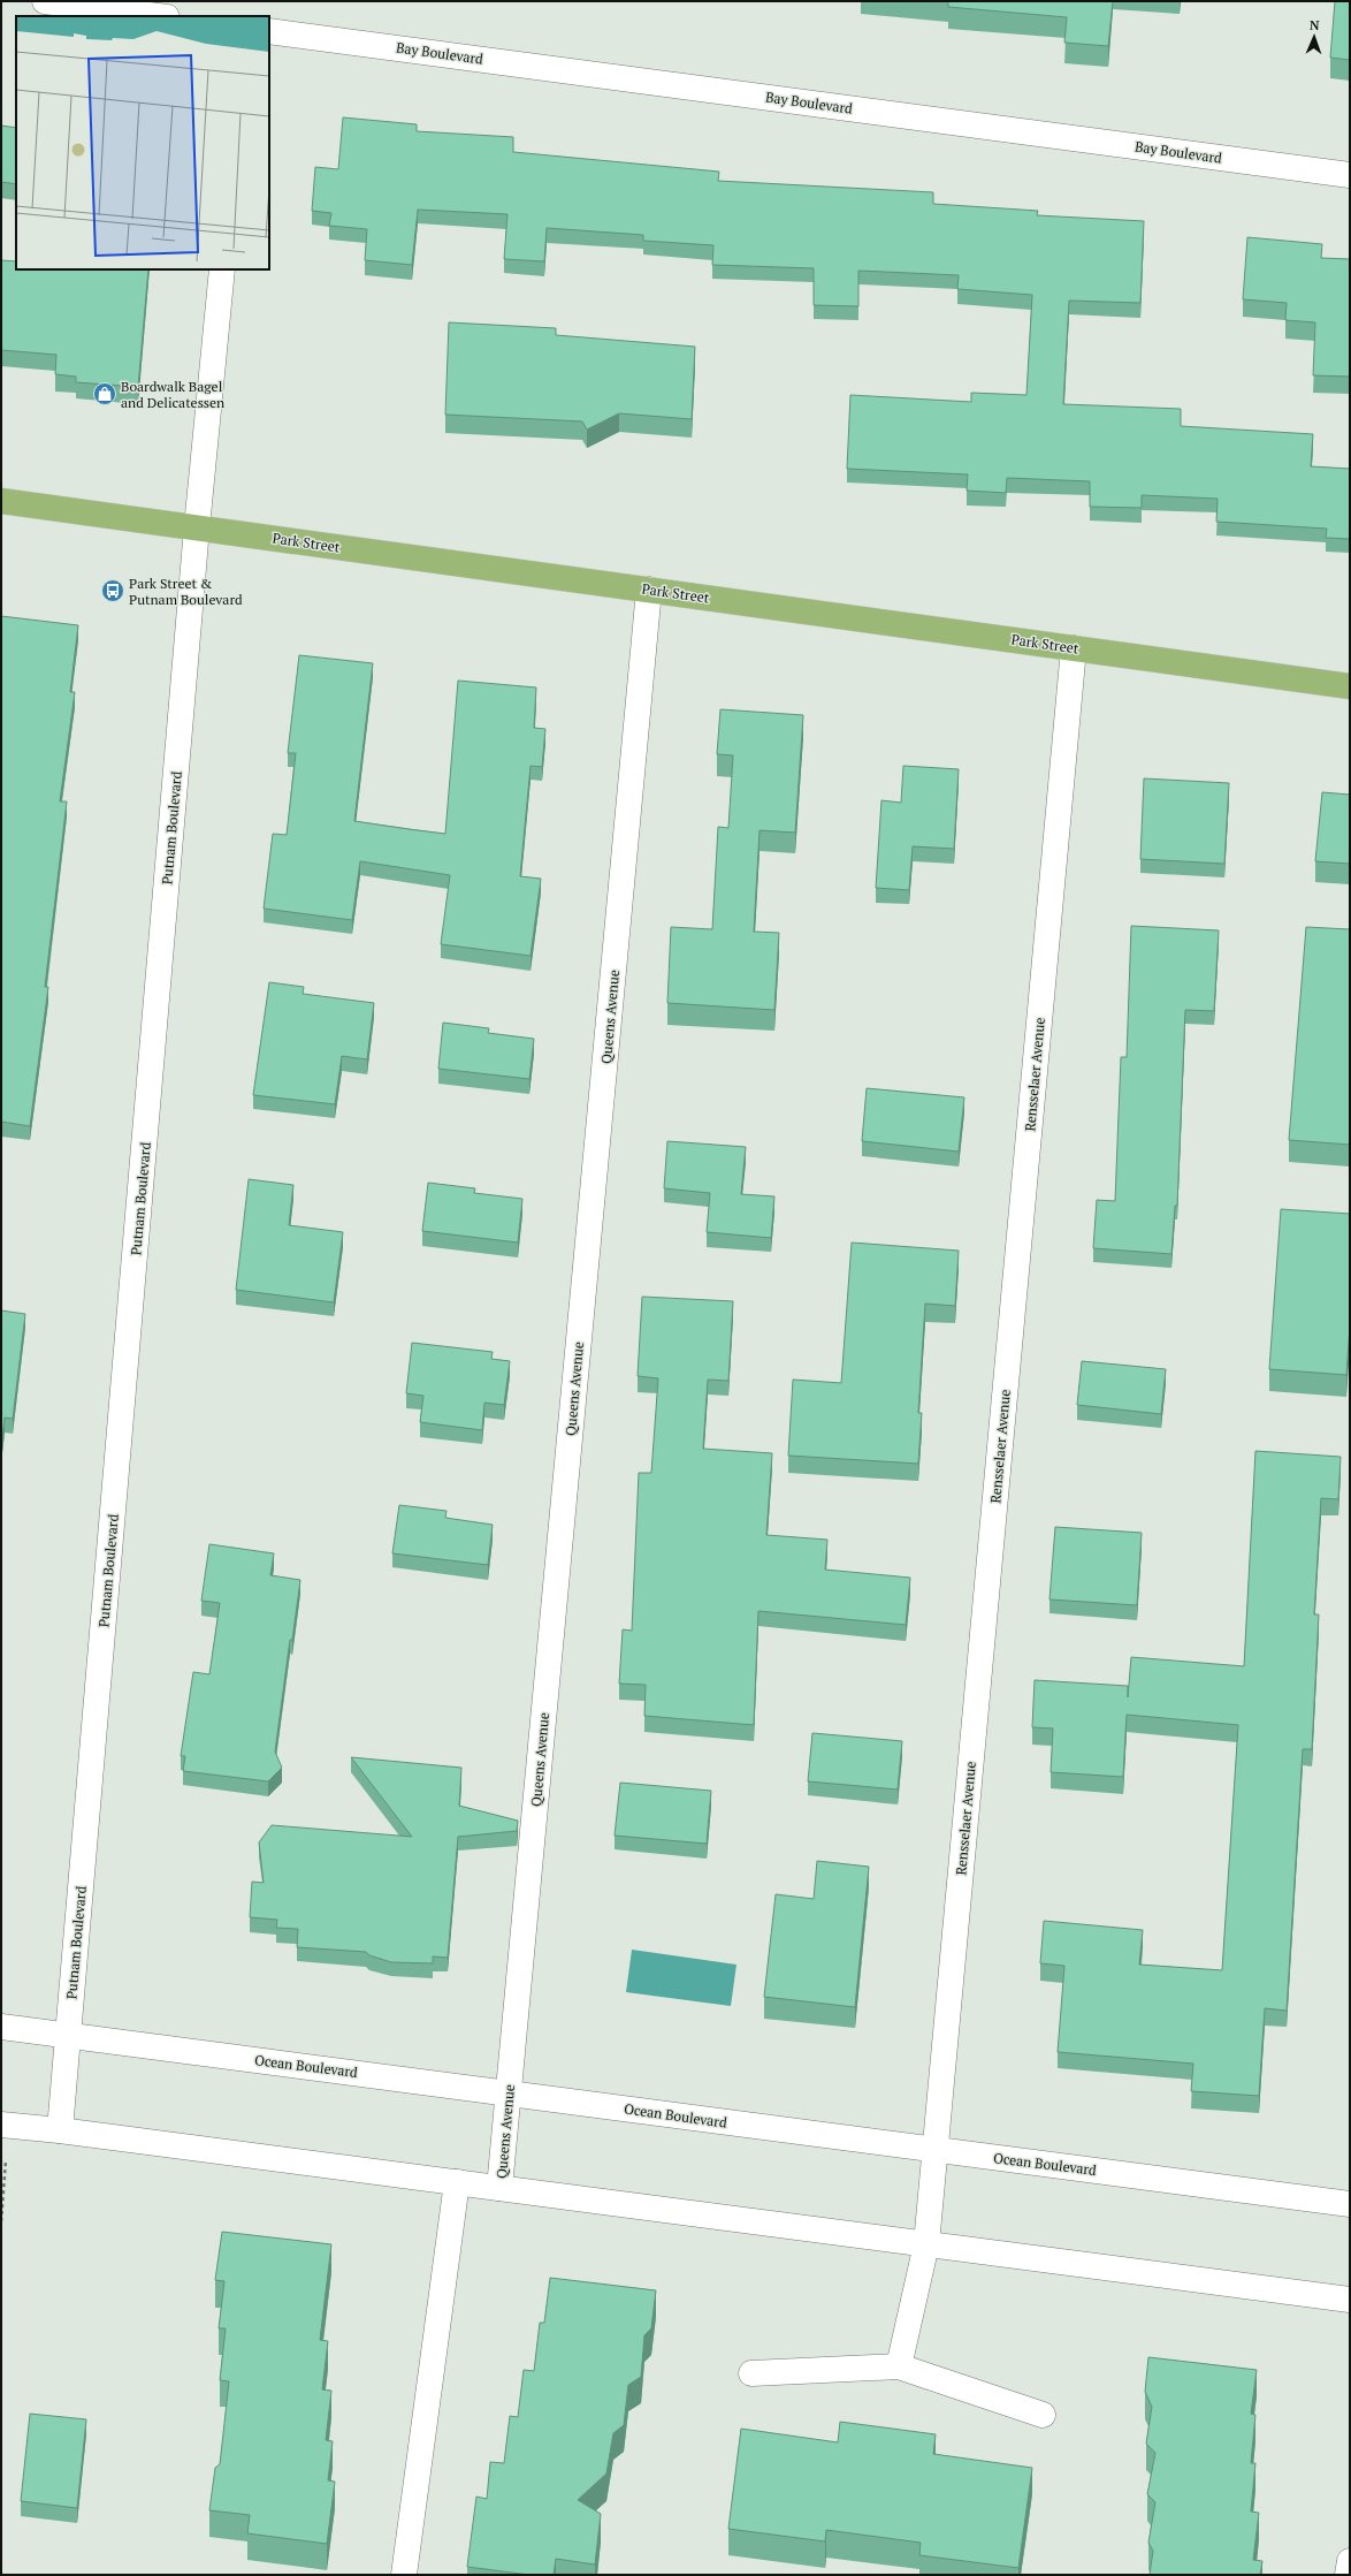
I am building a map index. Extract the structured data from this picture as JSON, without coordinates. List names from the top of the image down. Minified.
{"streets":{"highway":["Park Street"],"street":["Bay Boulevard","Putnam Boulevard","Queens Avenue","Rensselaer Avenue","Ocean Boulevard"]},"crossings":[["Park Street","Putnam Boulevard"],["Park Street","Queens Avenue"],["Park Street","Rensselaer Avenue"],["Putnam Boulevard","Ocean Boulevard"],["Queens Avenue","Ocean Boulevard"],["Rensselaer Avenue","Ocean Boulevard"]],"places":{"shop":["Boardwalk Bagel and Delicatessen"],"bus stop":["Park Street & Putnam Boulevard"]},"north":"top"}
